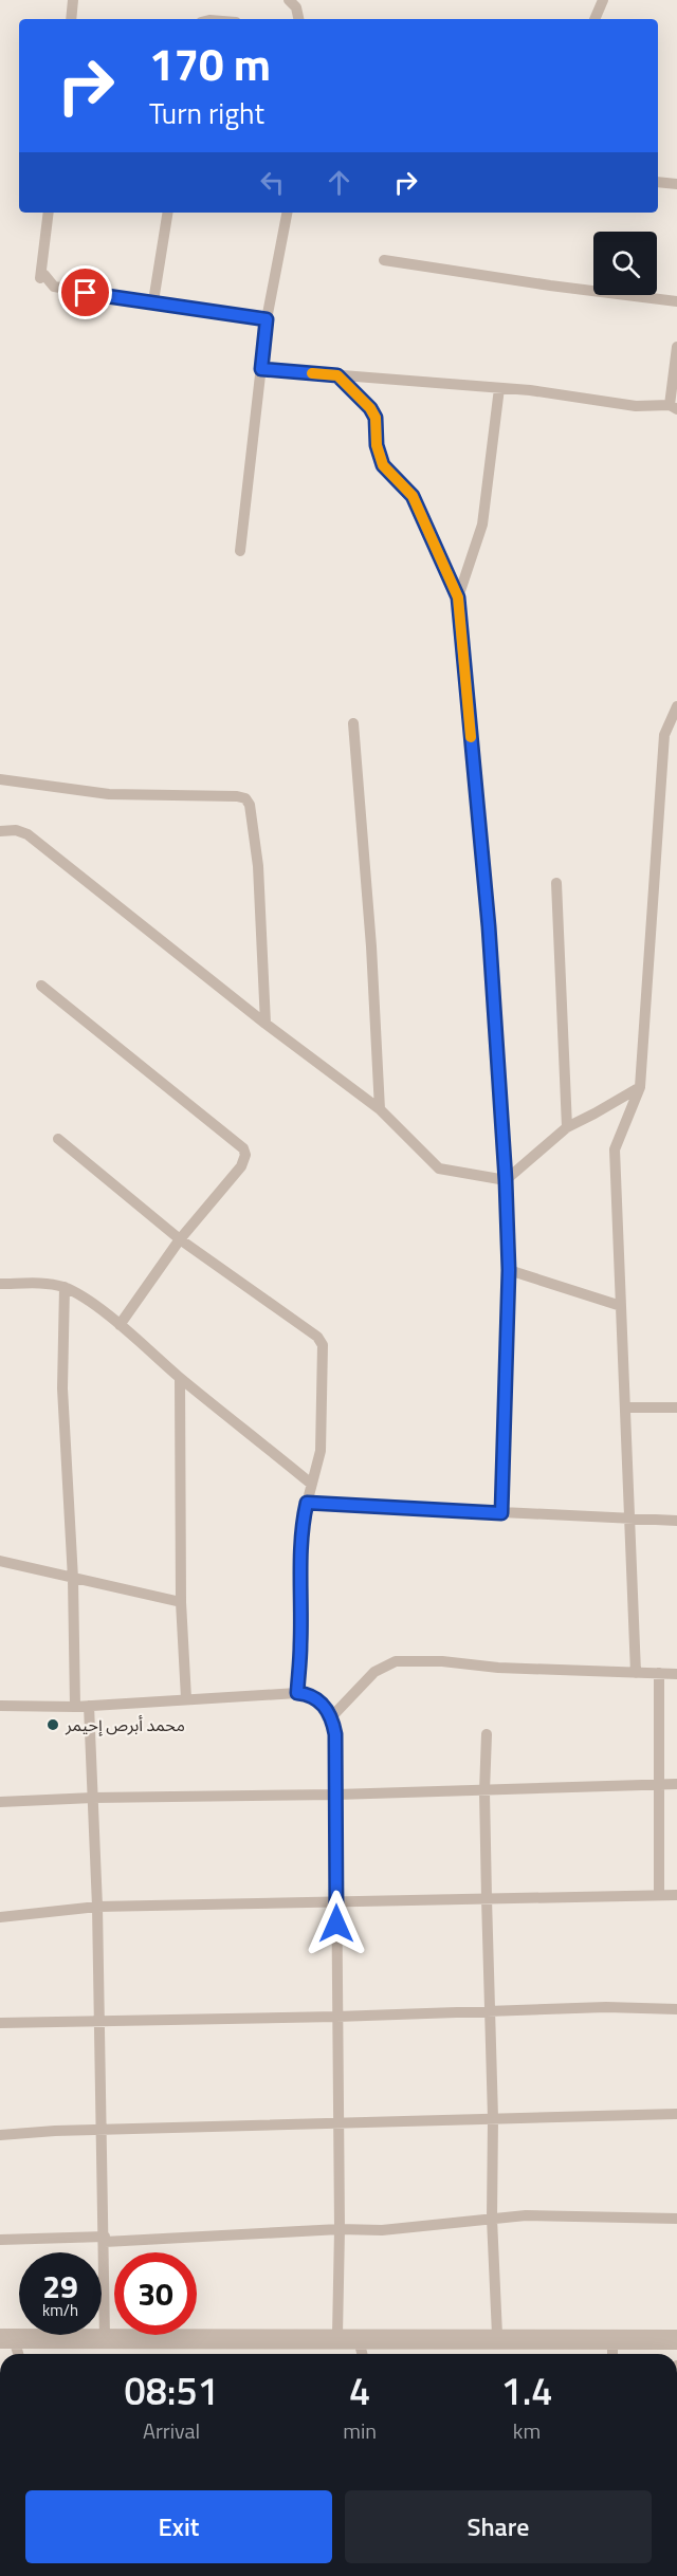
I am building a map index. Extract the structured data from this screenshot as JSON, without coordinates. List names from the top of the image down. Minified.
{"places":["محمد أبرص إحيمر"],"page":{"turn":["170 m","Turn right"],"speed":"29 km/h","limit":"30","eta":["08:51","Arrival","4","min","1.4","km"],"buttons":["Exit","Share"]}}
